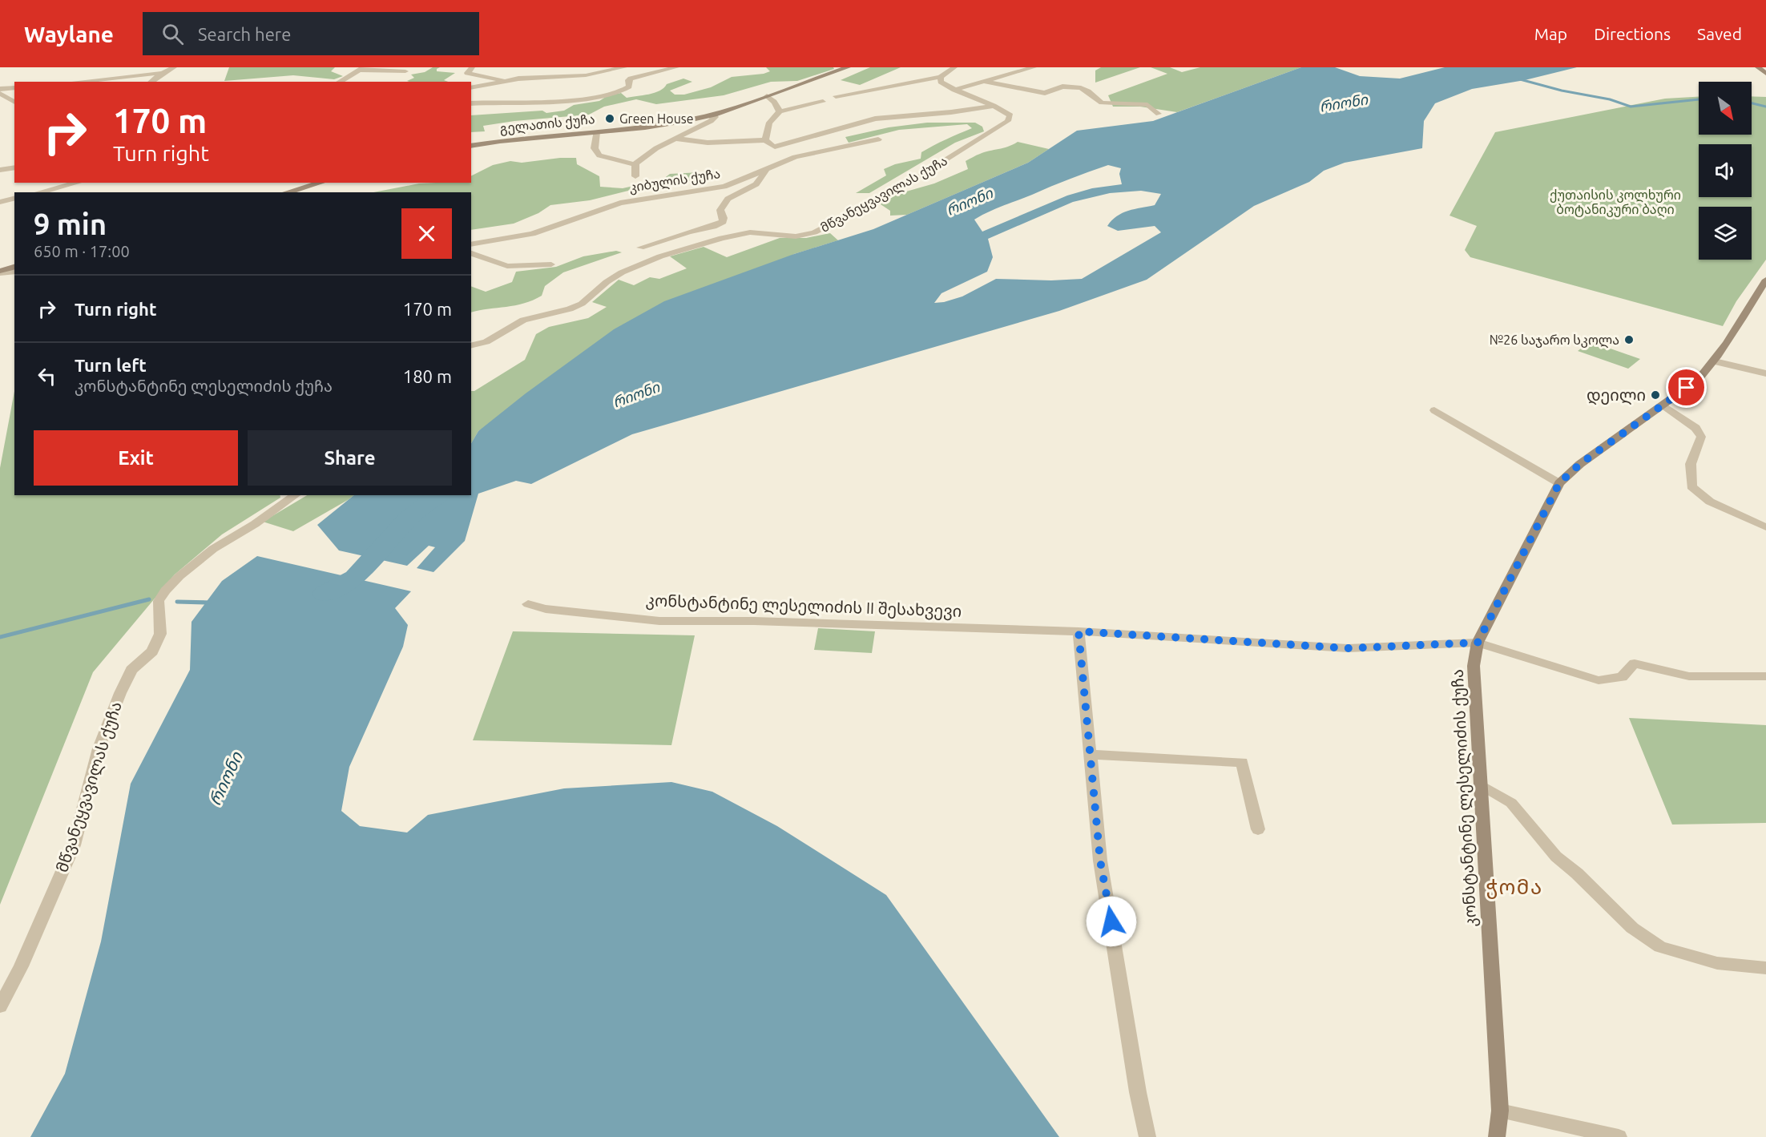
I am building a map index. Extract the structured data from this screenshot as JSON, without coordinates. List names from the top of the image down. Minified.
{"streets":{"main road":["გელათის ქუჩა","კონსტანტინე ლესელიძის ქუჩა"],"street":["კიბულის ქუჩა","მწვანეყვავილას ქუჩა","კონსტანტინე ლესელიძის II შესახვევი"]},"crossings":[["კონსტანტინე ლესელიძის II შესახვევი","კონსტანტინე ლესელიძის ქუჩა"]],"districts":["ჭომა"],"water":["რიონი"],"parks":["ქუთაისის კოლხური ბოტანიკური ბაღი"],"places":["Green House","№26 საჯარო სკოლა","დეილი"],"north":"bottom right","page":{"header":"Waylane","search":"Search here","nav":["Map","Directions","Saved"],"turn":["170 m","Turn right"],"heading":["9 min","650 m · 17:00"],"list":[{"name":"Turn right","value":"170 m"},{"name":"Turn left","note":"კონსტანტინე ლესელიძის ქუჩა","value":"180 m"}],"buttons":["Exit","Share"]}}
